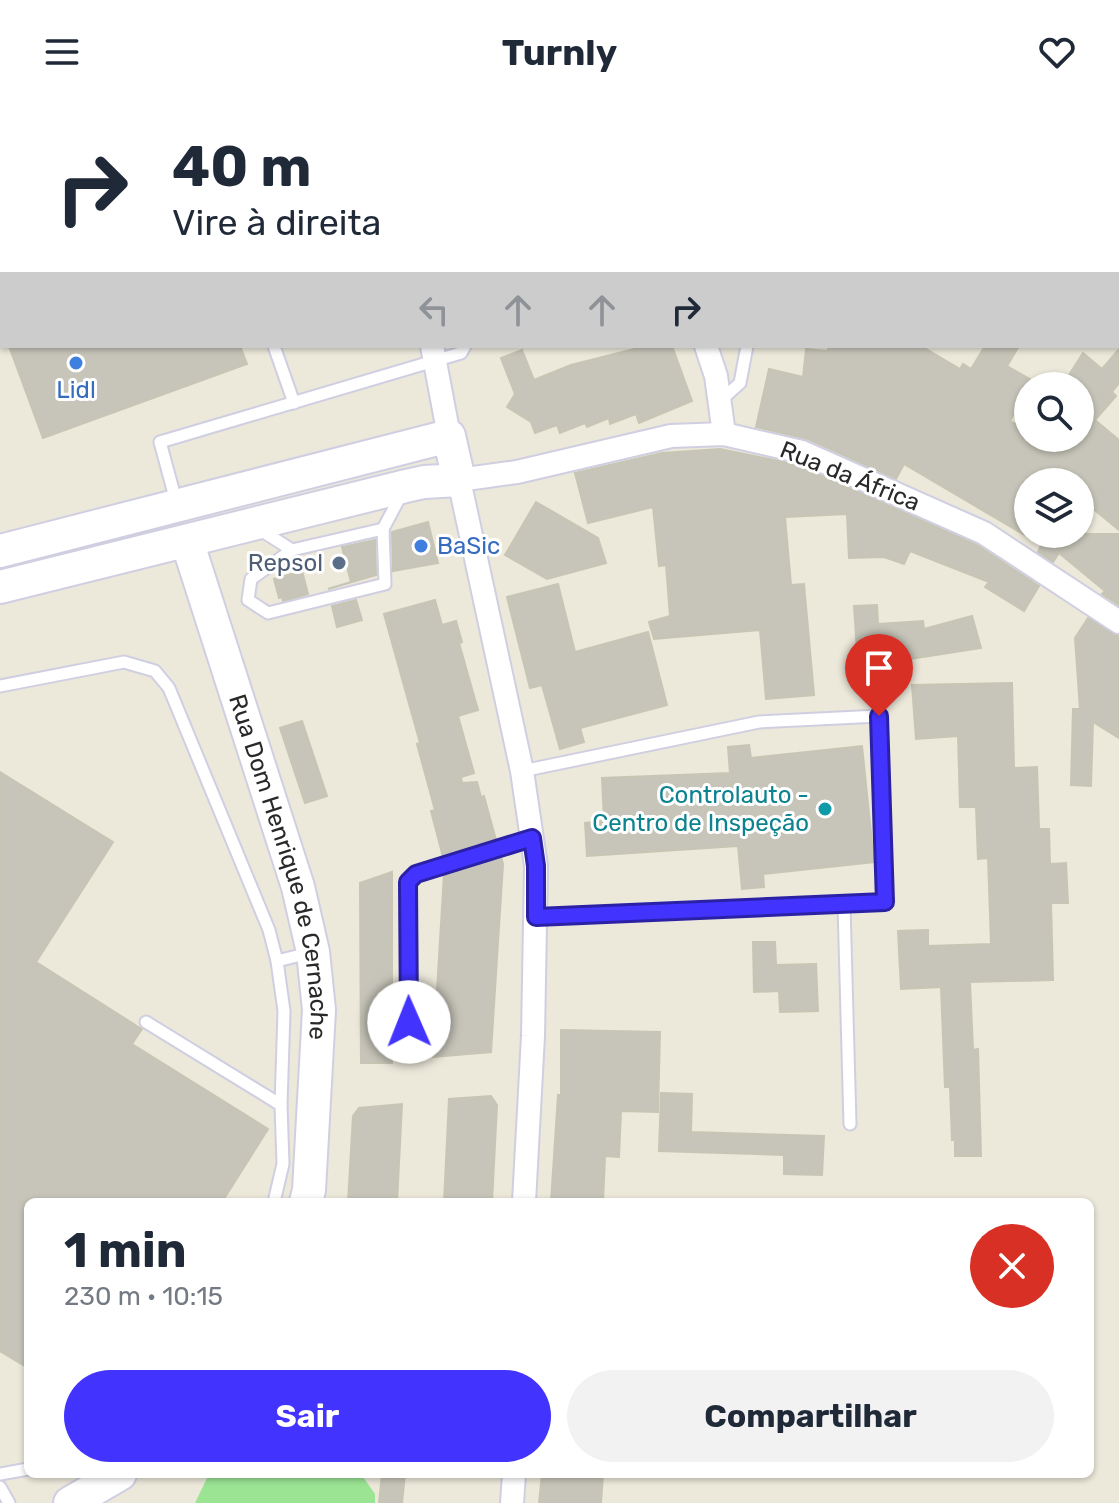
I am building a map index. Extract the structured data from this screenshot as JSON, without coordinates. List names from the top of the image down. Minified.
{"streets":{"main road":["Rua Dom Henrique de Cernache"],"street":["Rua da África"]},"places":["Lidl","BaSic","Repsol","Controlauto - Centro de Inspeção"],"page":{"header":"Turnly","turn":["40 m","Vire à direita"],"heading":["1 min","230 m · 10:15"],"buttons":["Sair","Compartilhar"]}}
